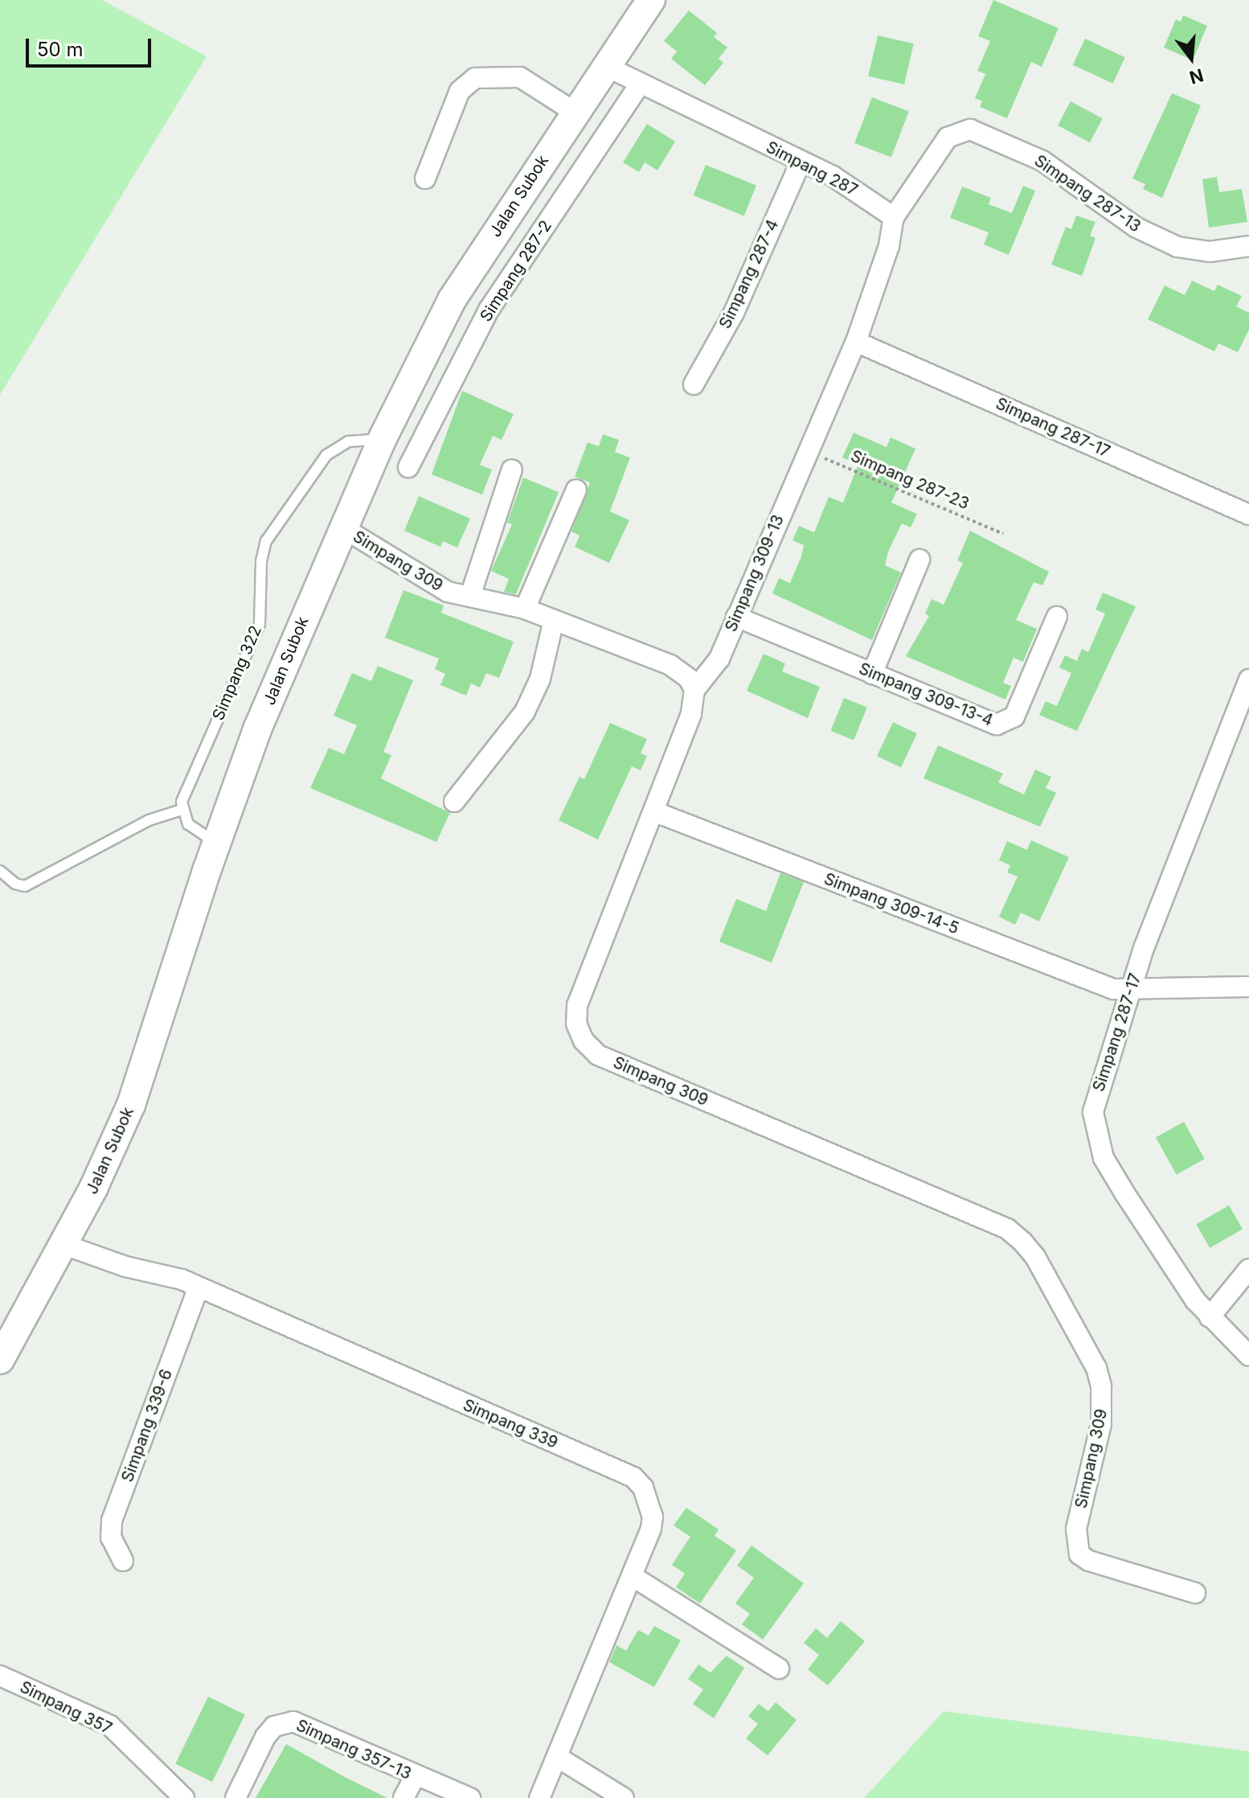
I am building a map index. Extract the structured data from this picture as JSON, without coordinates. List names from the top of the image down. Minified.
{"streets":{"main road":["Jalan Subok"],"street":["Simpang 287","Simpang 287-13","Simpang 287-2","Simpang 287-4","Simpang 287-17","Simpang 309","Simpang 309-13","Simpang 309-13-4","Simpang 309-14-5","Simpang 339","Simpang 339-6","Simpang 357","Simpang 357-13"],"lane":["Simpang 322"],"path":["Simpang 287-23"]},"crossings":[["Simpang 287","Simpang 287-13"],["Simpang 287","Jalan Subok"],["Simpang 287","Simpang 287-2"],["Simpang 287","Simpang 287-4"],["Jalan Subok","Simpang 309"],["Jalan Subok","Simpang 322"],["Jalan Subok","Simpang 339"],["Simpang 287-17","Simpang 309-14-5"],["Simpang 287-23","Simpang 309-13"],["Simpang 309","Simpang 309-13"],["Simpang 309","Simpang 309-14-5"],["Simpang 309-13","Simpang 309-13-4"],["Simpang 339","Simpang 339-6"]],"scale_bar":"50 m","north":"bottom"}
